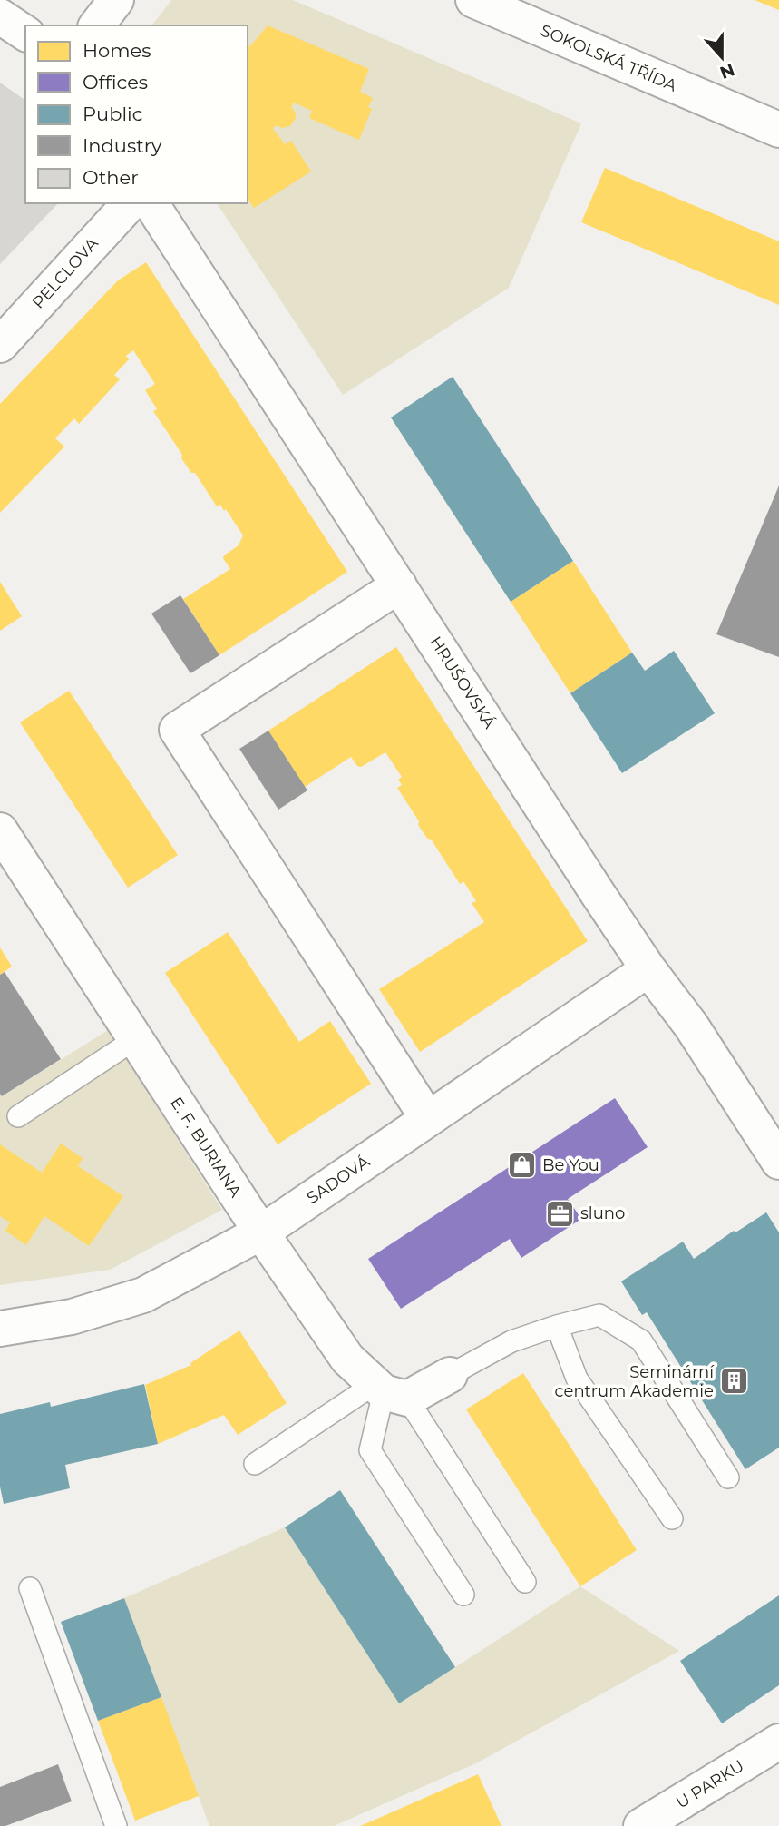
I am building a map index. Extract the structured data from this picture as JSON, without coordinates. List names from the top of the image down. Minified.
{"streets":{"street":["SOKOLSKÁ TŘÍDA","PELCLOVA","HRUŠOVSKÁ","E. F. BURIANA","SADOVÁ","U PARKU"]},"crossings":[["HRUŠOVSKÁ","SADOVÁ"],["E. F. BURIANA","SADOVÁ"]],"places":{"shop":["Be You"],"office":["sluno"],"building":["Seminární centrum Akademie"]},"legend":["Homes","Offices","Public","Industry","Other"],"north":"bottom"}
